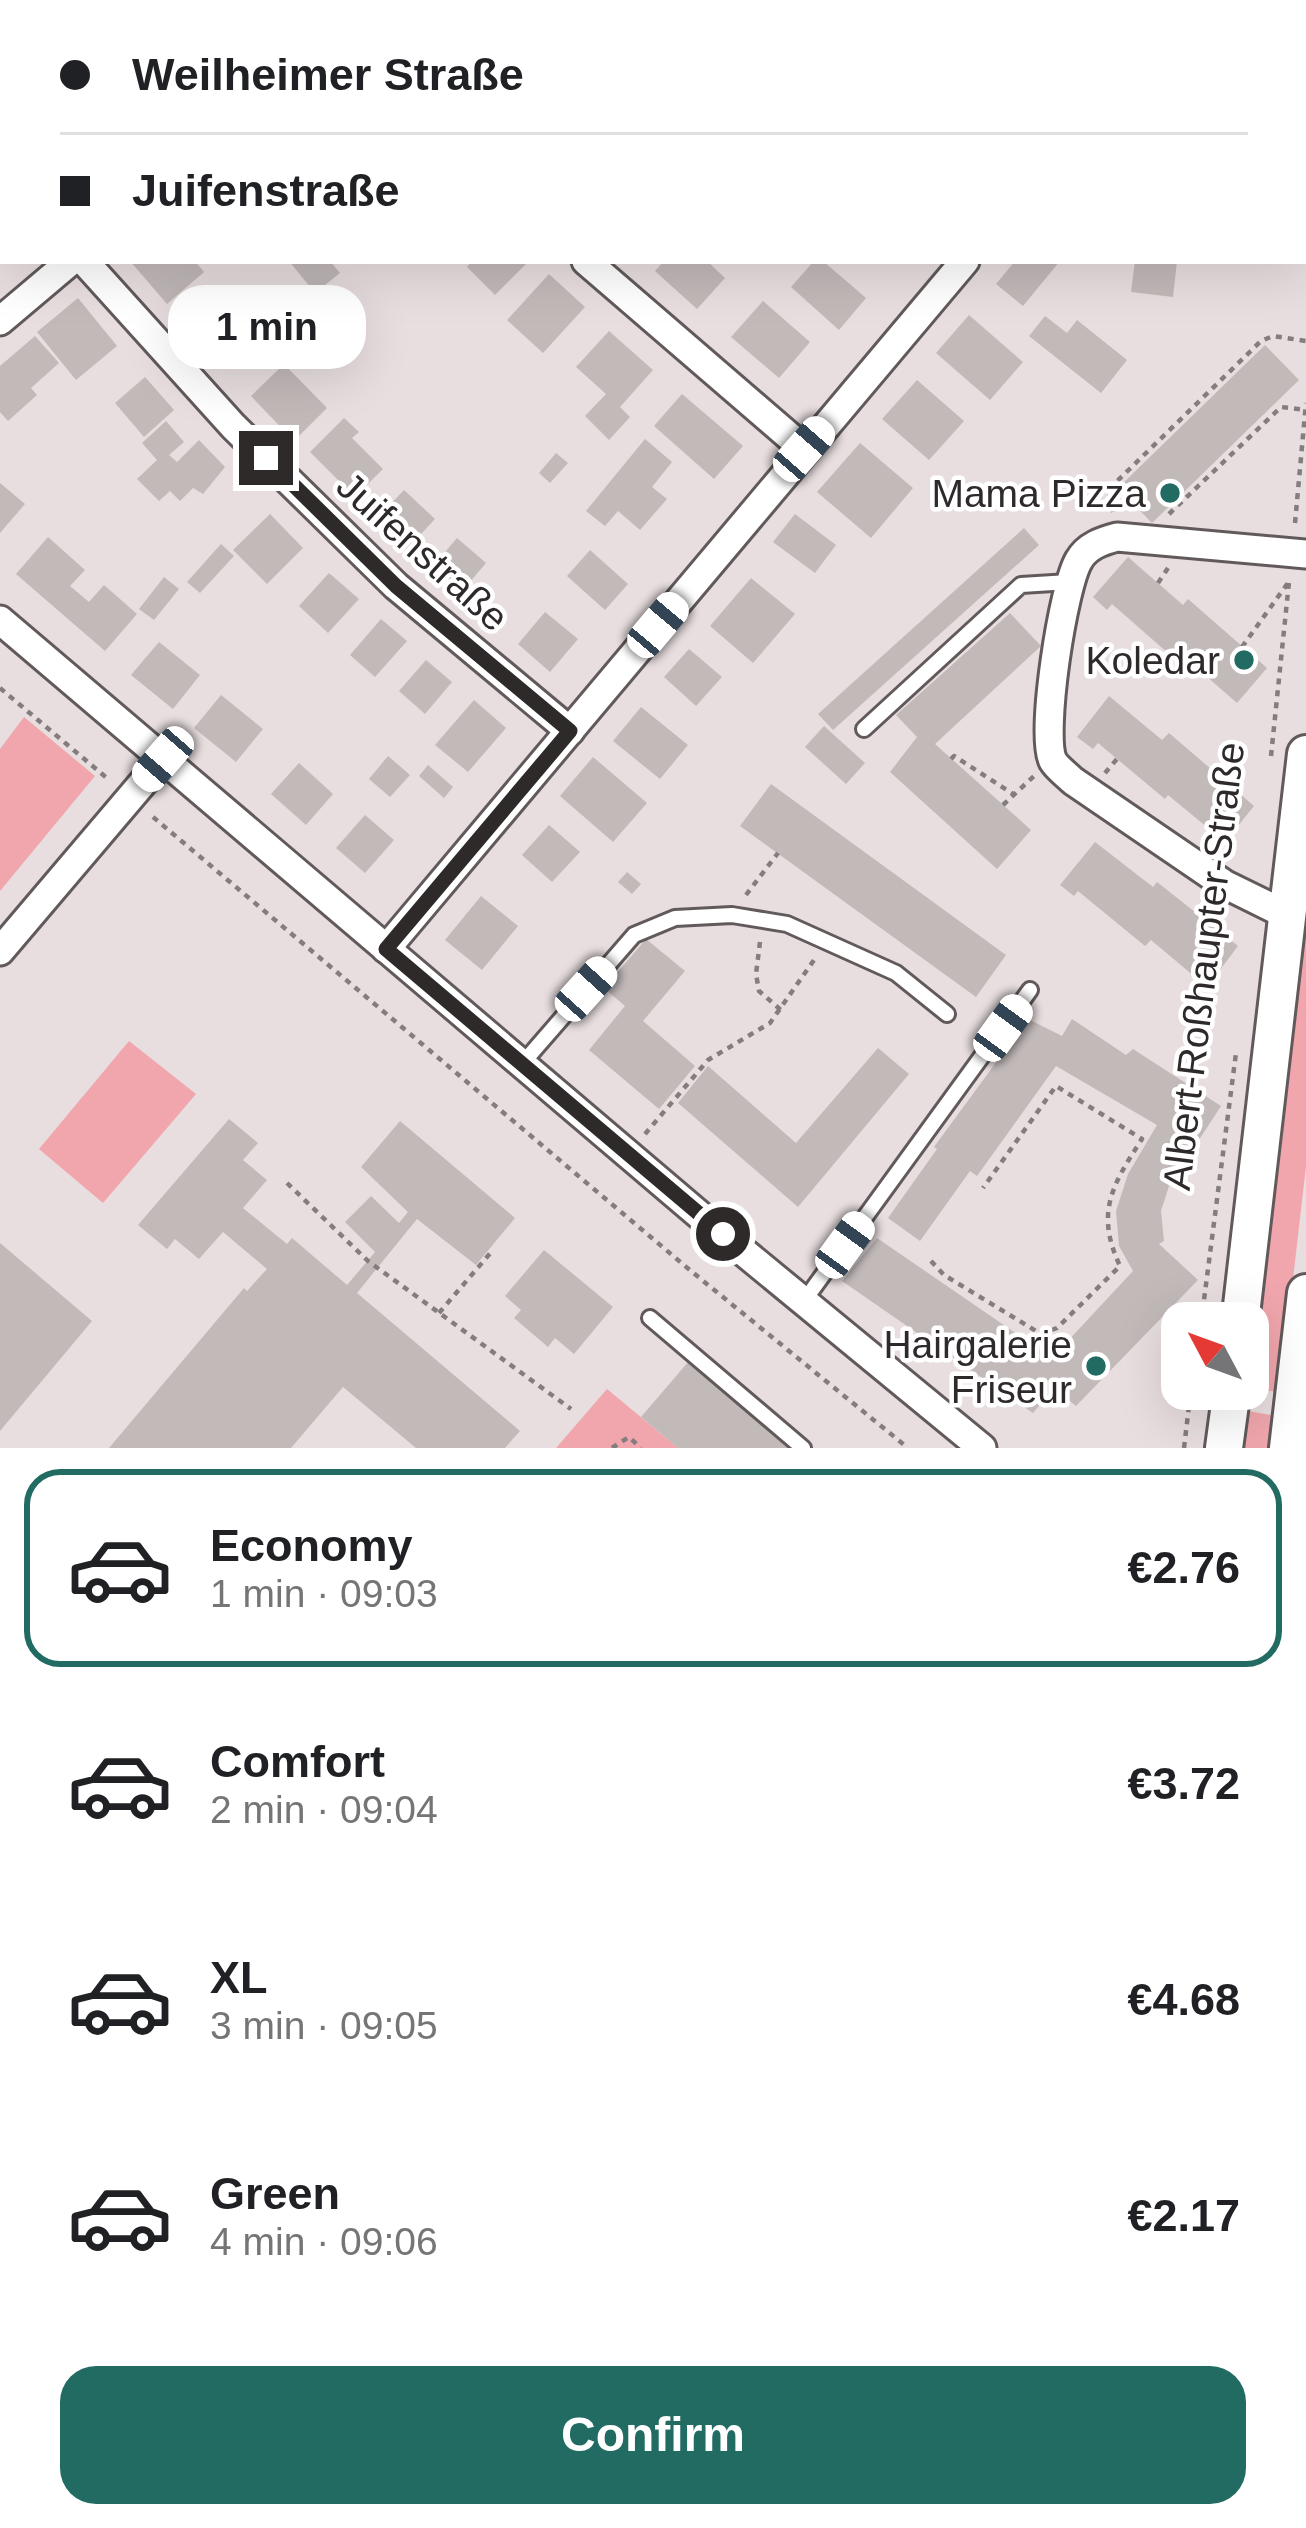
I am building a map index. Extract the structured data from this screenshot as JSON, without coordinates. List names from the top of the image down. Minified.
{"streets":{"main road":["Albert-Roßhaupter-Straße"],"street":["Juifenstraße"]},"places":["Mama Pizza","Koledar","Hairgalerie Friseur"],"north":"top left","page":{"banner":["Weilheimer Straße","Juifenstraße"],"bubble":"1 min","list":[{"name":"Economy","note":"1 min · 09:03","value":"€2.76"},{"name":"Comfort","note":"2 min · 09:04","value":"€3.72"},{"name":"XL","note":"3 min · 09:05","value":"€4.68"},{"name":"Green","note":"4 min · 09:06","value":"€2.17"}],"buttons":"Confirm"}}
